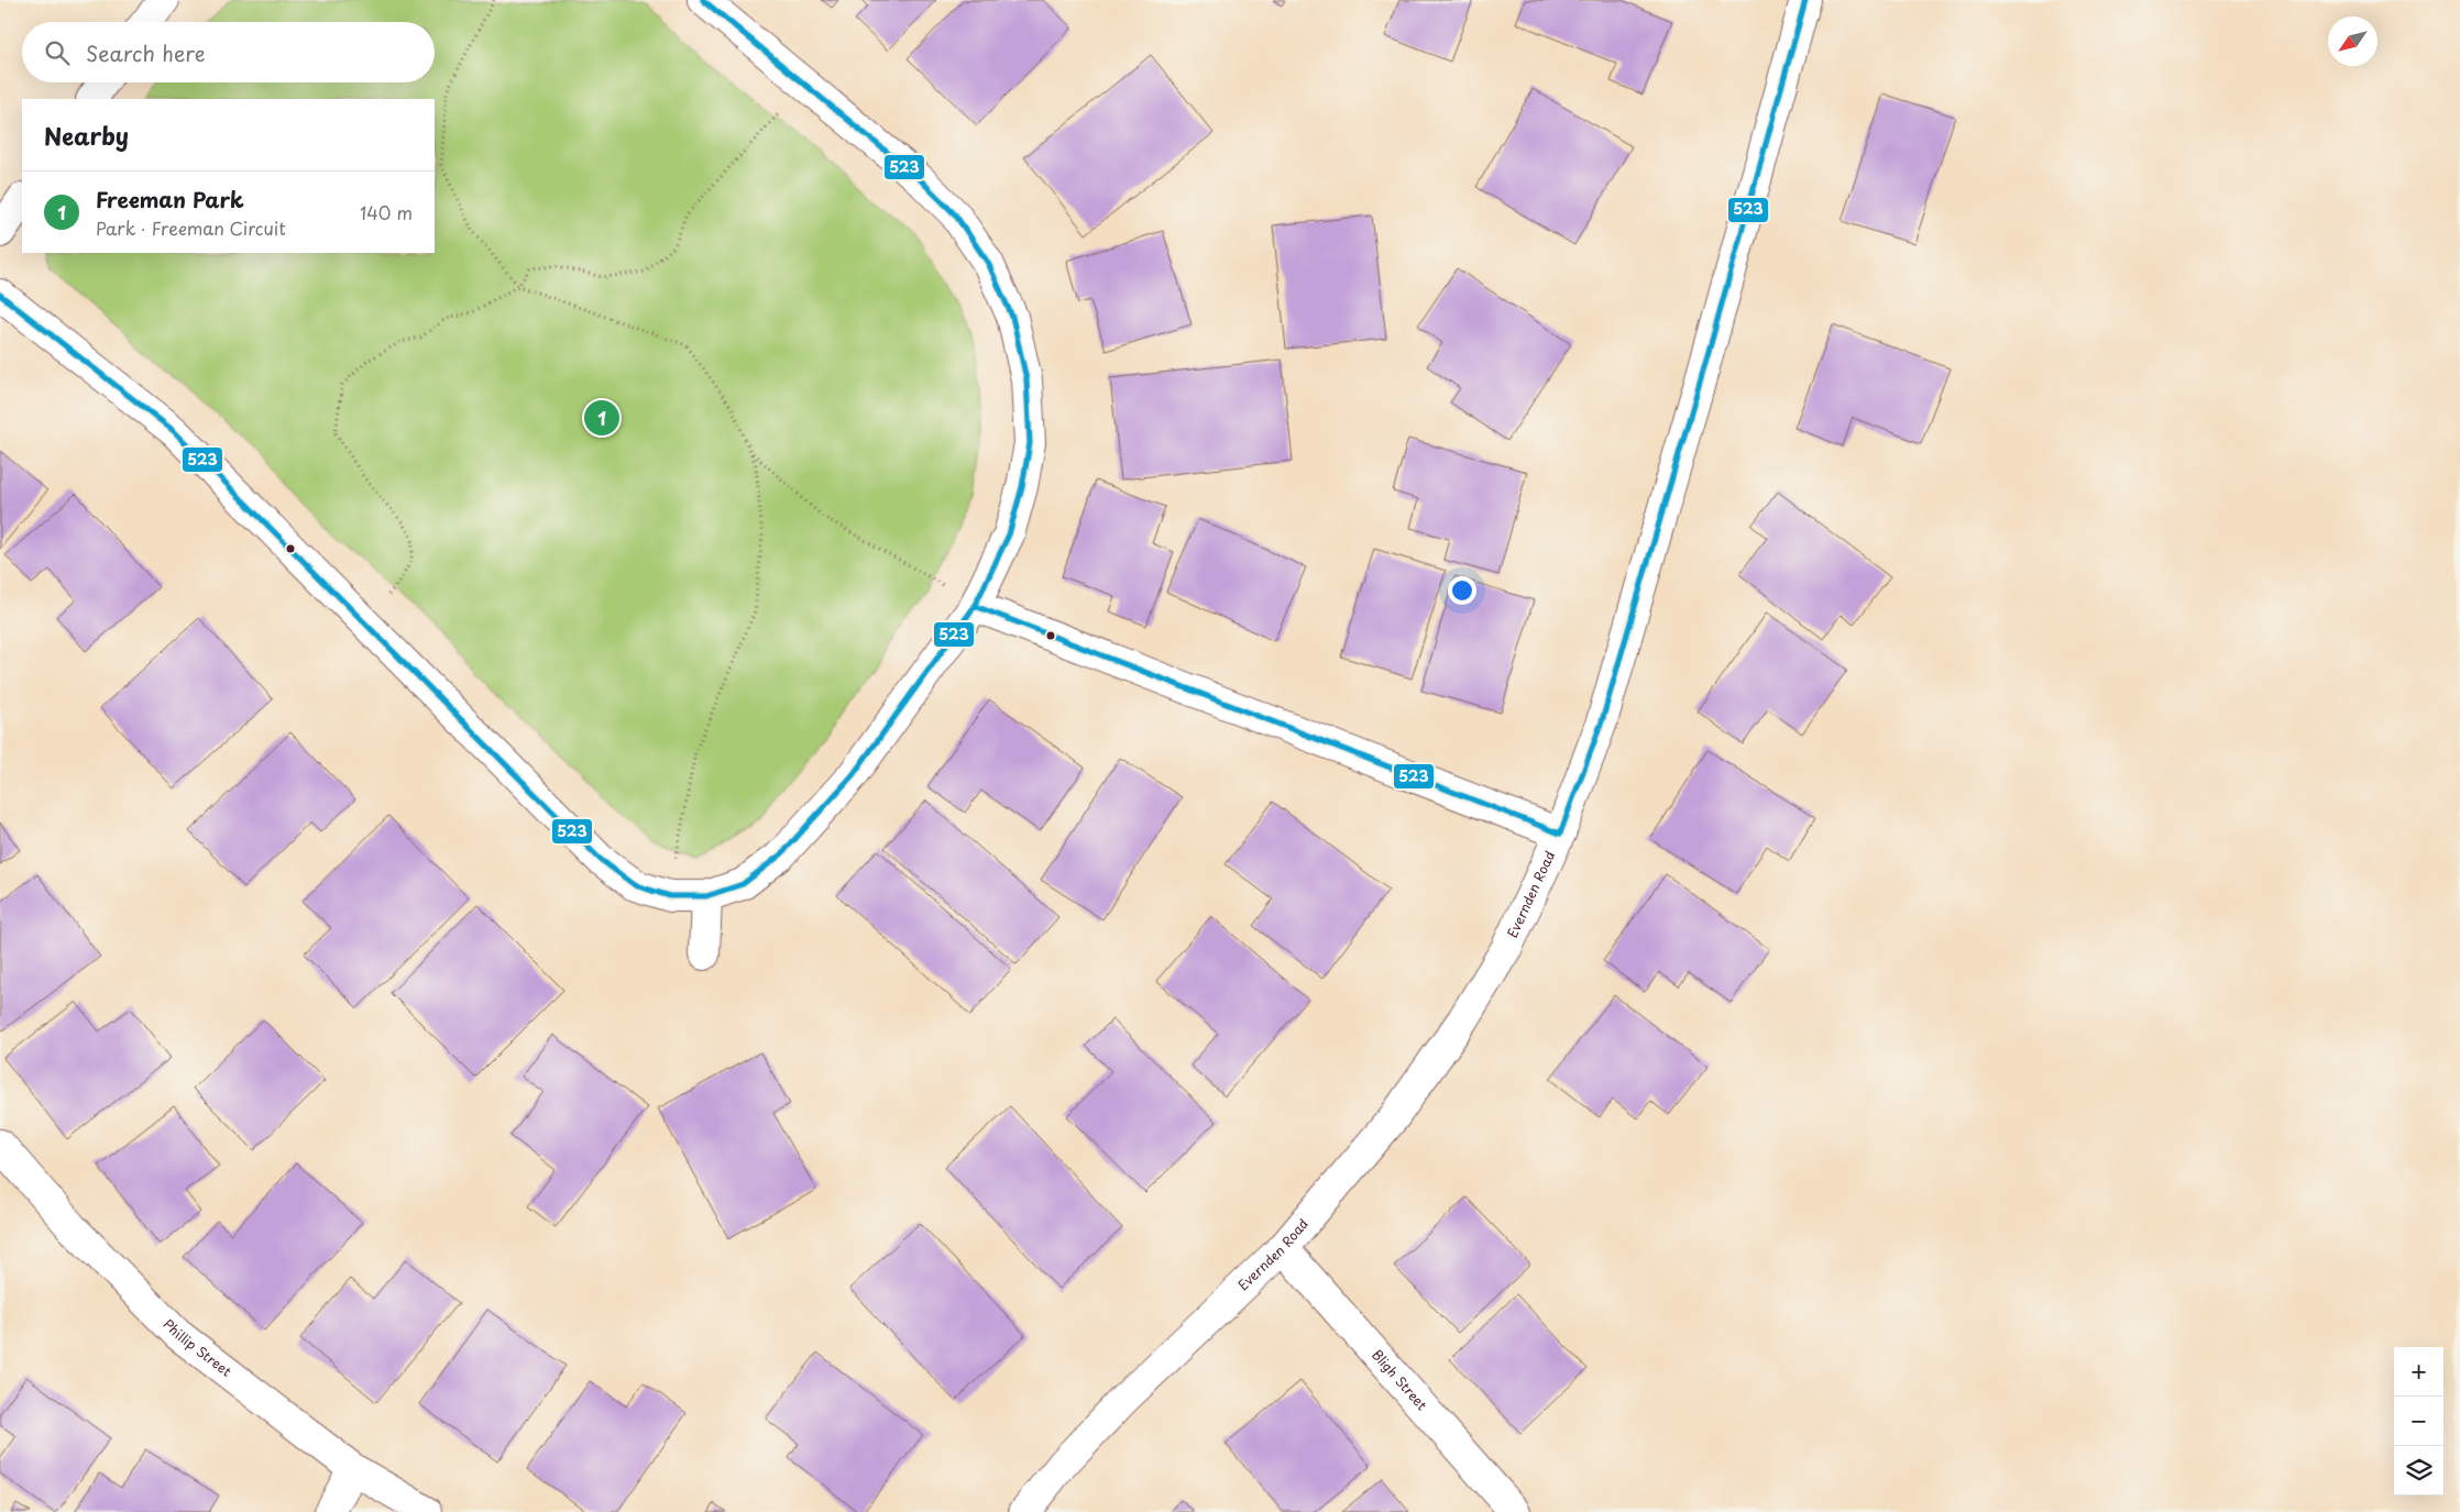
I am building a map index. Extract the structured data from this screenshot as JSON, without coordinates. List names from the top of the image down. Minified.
{"streets":{"street":["Evernden Road","Phillip Street","Bligh Street"]},"crossings":[["Evernden Road","Bligh Street"]],"lines":["transit line 523"],"north":"bottom left","page":{"search":"Search here","heading":"Nearby","list":[{"mark":"1","name":"Freeman Park","note":"Park · Freeman Circuit","value":"140 m"}],"pins":"1","map_buttons":["+","−"]}}
